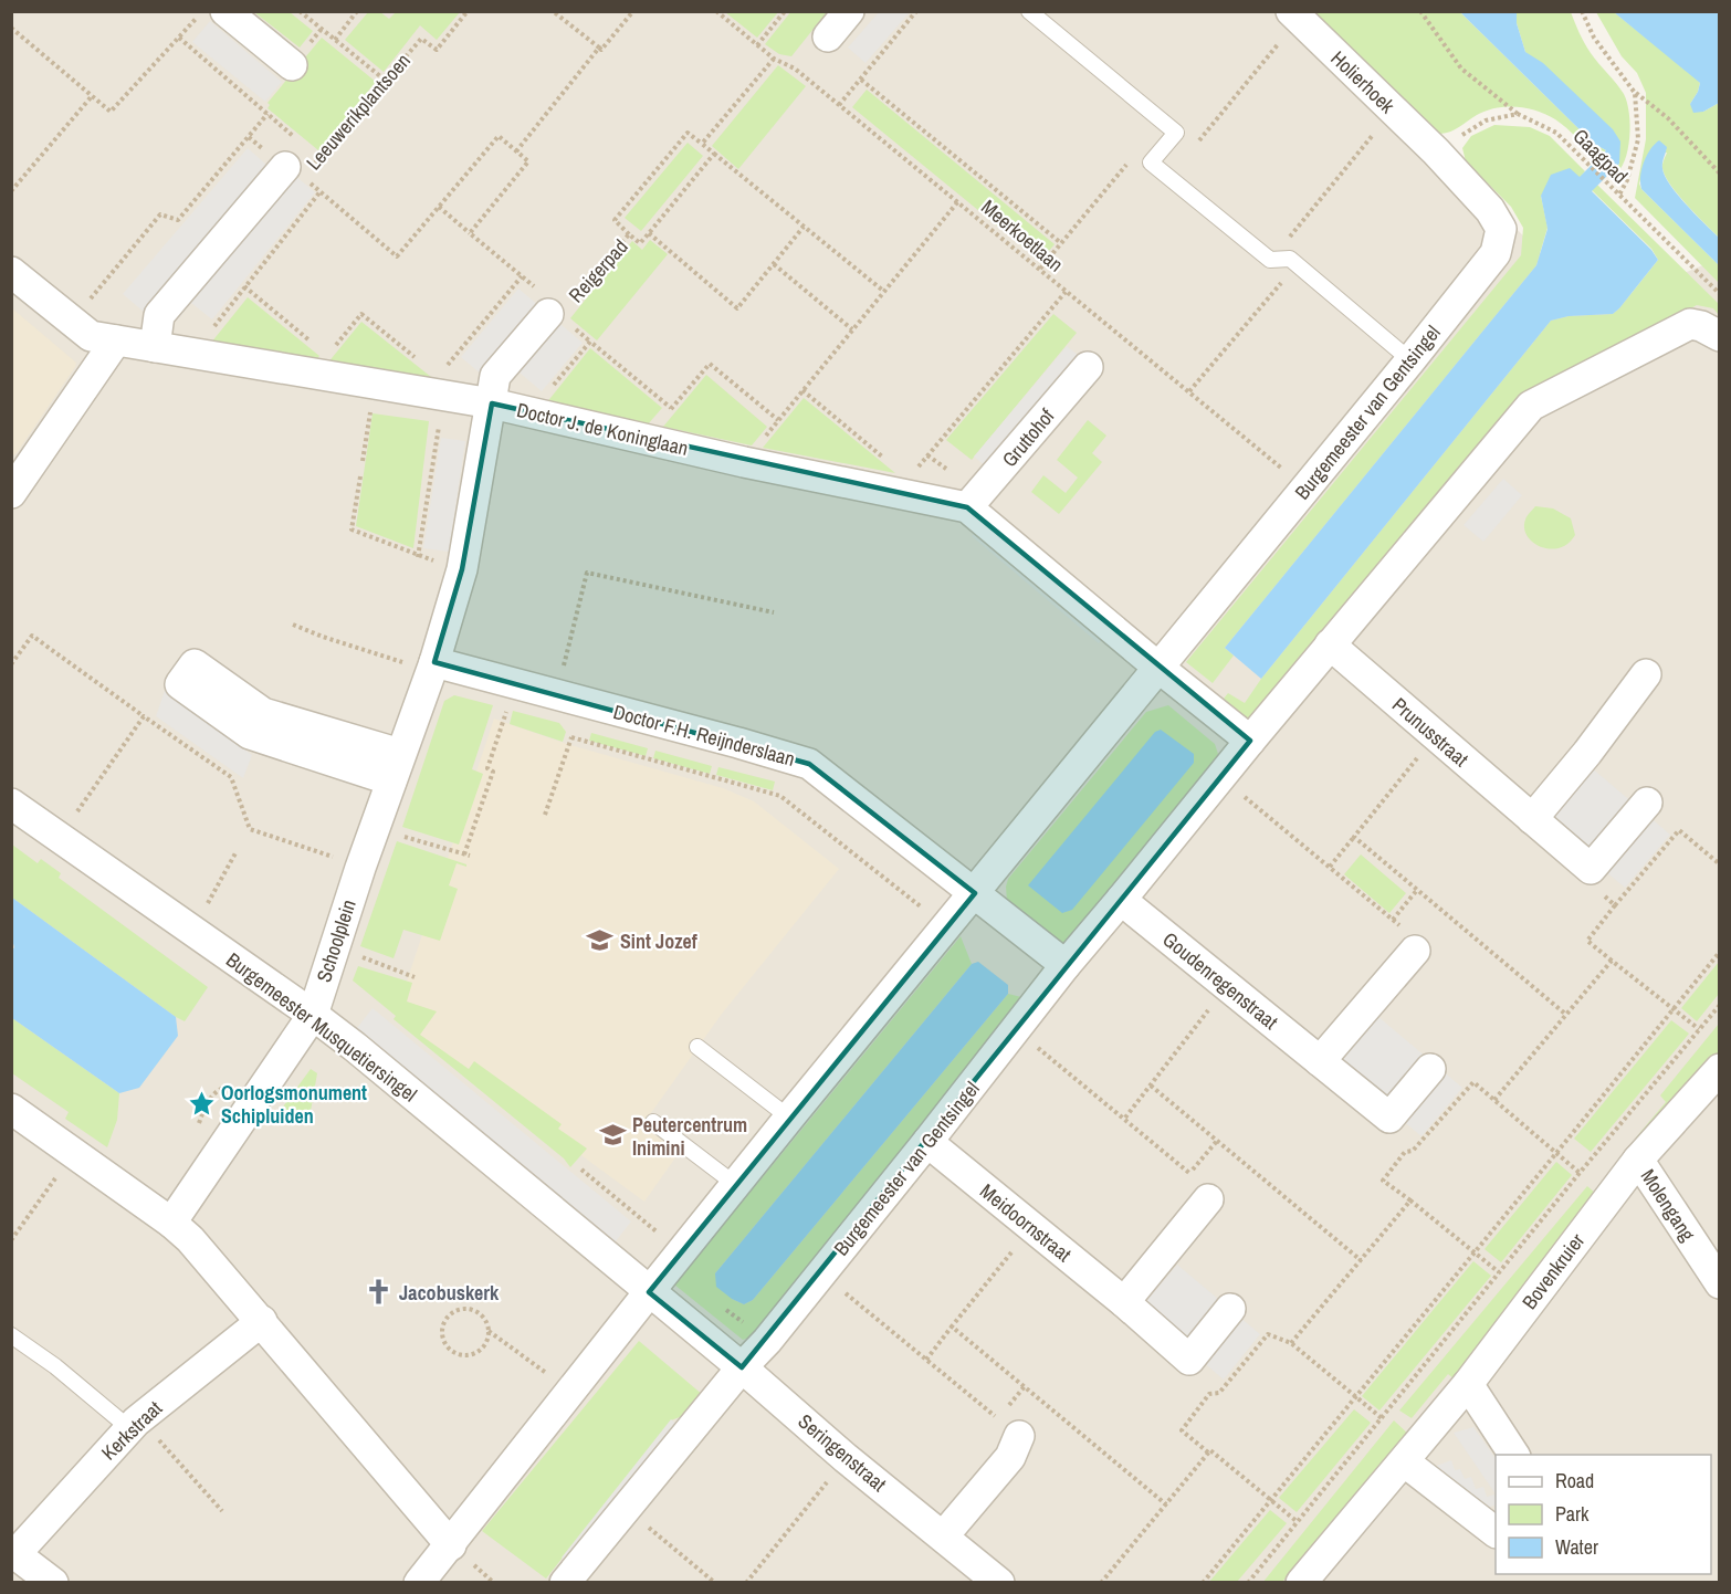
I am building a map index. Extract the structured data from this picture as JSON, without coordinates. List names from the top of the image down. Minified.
{"streets":{"street":["Holierhoek","Leeuwerikplantsoen","Reigerpad","Burgemeester van Gentsingel","Doctor J. de Koninglaan","Gruttohof","Prunusstraat","Doctor F.H. Reijnderslaan","Schoolplein","Goudenregenstraat","Burgemeester Musquetiersingel","Molengang","Meidoornstraat","Bovenkruier","Kerkstraat","Seringenstraat"],"path":["Gaagpad","Meerkoetlaan"]},"crossings":[["Holierhoek","Burgemeester van Gentsingel"],["Leeuwerikplantsoen","Doctor J. de Koninglaan"],["Meerkoetlaan","Burgemeester van Gentsingel"],["Reigerpad","Doctor J. de Koninglaan"],["Reigerpad","Schoolplein"],["Burgemeester van Gentsingel","Doctor J. de Koninglaan"],["Burgemeester van Gentsingel","Prunusstraat"],["Burgemeester van Gentsingel","Doctor F.H. Reijnderslaan"],["Burgemeester van Gentsingel","Goudenregenstraat"],["Burgemeester van Gentsingel","Burgemeester Musquetiersingel"],["Burgemeester van Gentsingel","Meidoornstraat"],["Burgemeester van Gentsingel","Seringenstraat"],["Doctor J. de Koninglaan","Gruttohof"],["Doctor J. de Koninglaan","Schoolplein"],["Doctor F.H. Reijnderslaan","Schoolplein"],["Schoolplein","Burgemeester Musquetiersingel"],["Molengang","Bovenkruier"]],"places":{"school or university":["Sint Jozef","Peutercentrum Inimini"],"place":["Oorlogsmonument Schipluiden"],"church":["Jacobuskerk"]},"legend":["Road","Park","Water"]}
